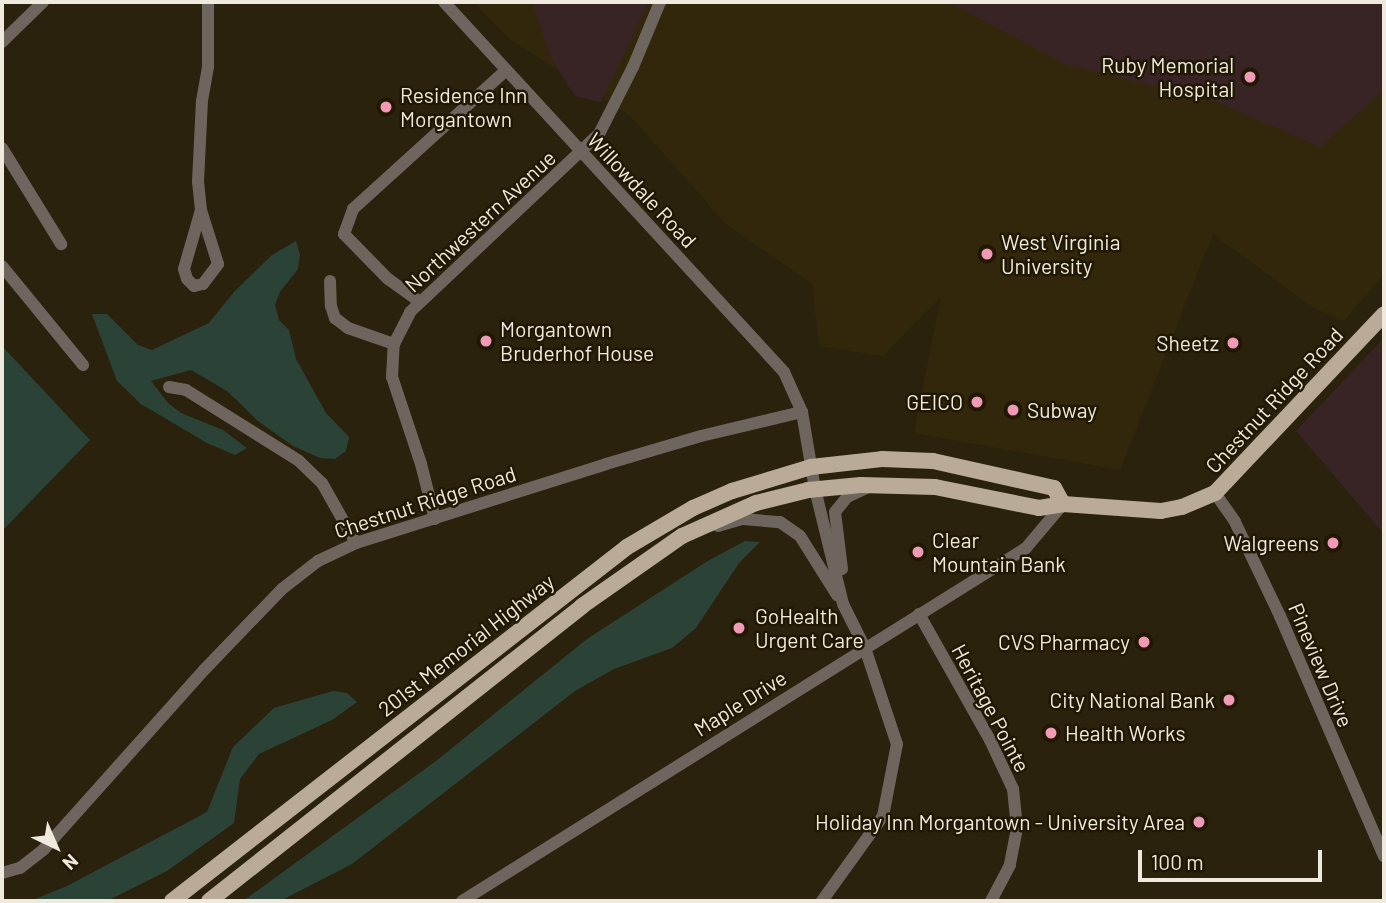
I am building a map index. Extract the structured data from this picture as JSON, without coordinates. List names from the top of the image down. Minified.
{"streets":{"main road":["Chestnut Ridge Road","201st Memorial Highway"],"street":["Willowdale Road","Northwestern Avenue","Pineview Drive","Maple Drive","Heritage Pointe"]},"crossings":[["Willowdale Road","Northwestern Avenue"],["Willowdale Road","Chestnut Ridge Road"],["Northwestern Avenue","Chestnut Ridge Road"],["Chestnut Ridge Road","201st Memorial Highway"],["Chestnut Ridge Road","Pineview Drive"],["Chestnut Ridge Road","Maple Drive"],["Maple Drive","Heritage Pointe"]],"places":["Ruby Memorial Hospital","Residence Inn Morgantown","West Virginia University","Morgantown Bruderhof House","Sheetz","GEICO","Subway","Walgreens","Clear Mountain Bank","GoHealth Urgent Care","CVS Pharmacy","City National Bank","Health Works","Holiday Inn Morgantown - University Area"],"scale_bar":"100 m","north":"bottom right"}
